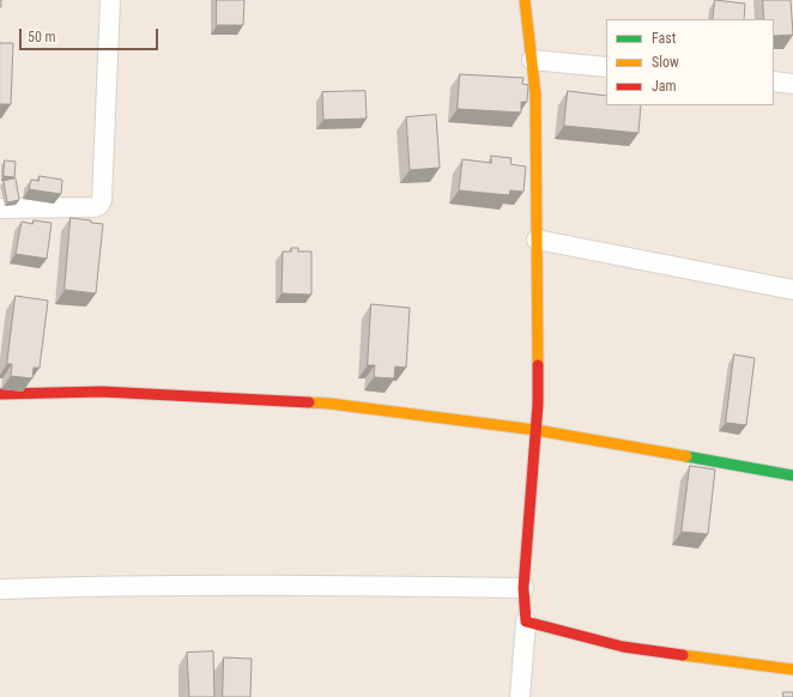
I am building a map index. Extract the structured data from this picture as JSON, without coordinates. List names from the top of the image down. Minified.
{"legend":["Fast","Slow","Jam"],"scale_bar":"50 m"}
